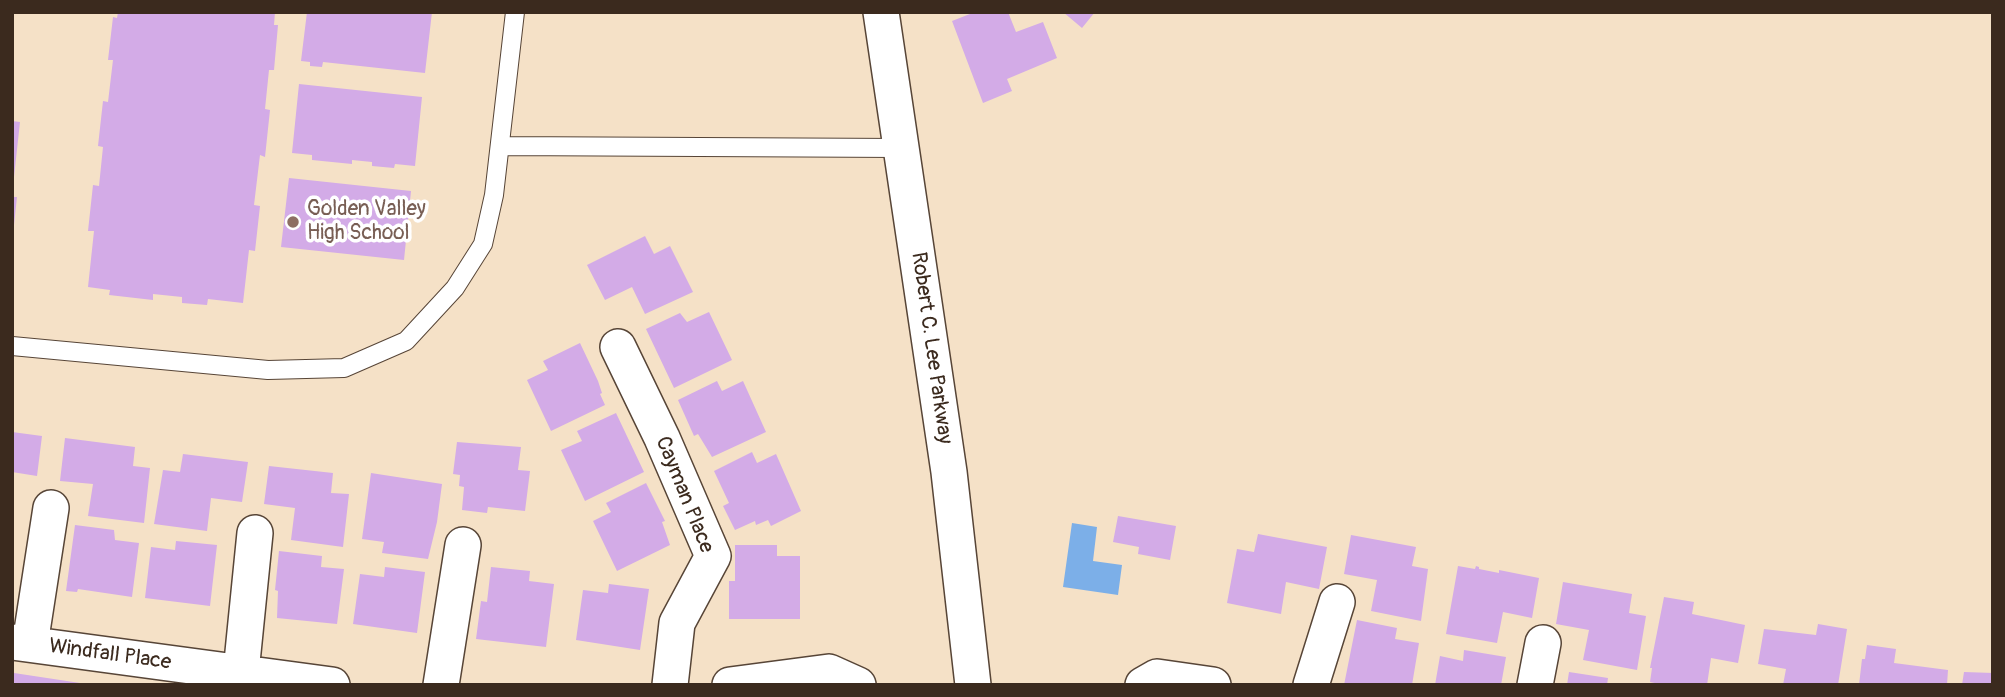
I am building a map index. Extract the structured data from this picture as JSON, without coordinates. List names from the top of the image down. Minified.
{"streets":{"street":["Robert C. Lee Parkway","Cayman Place","Windfall Place"]},"places":["Golden Valley High School"]}
